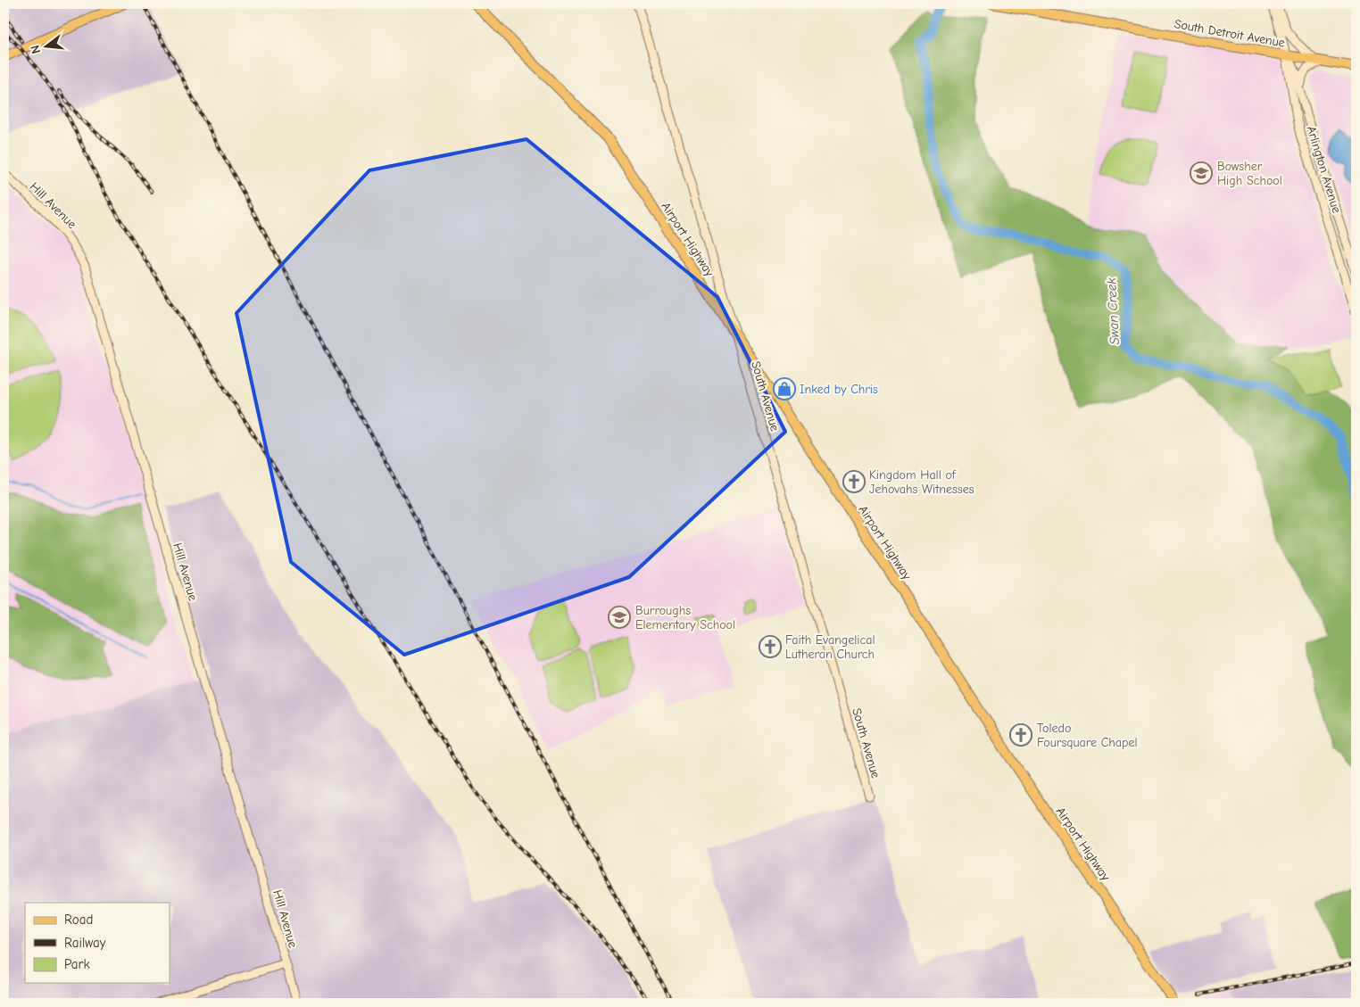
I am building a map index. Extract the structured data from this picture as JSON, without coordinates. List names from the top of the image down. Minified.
{"streets":{"main road":["South Detroit Avenue","Airport Highway"],"street":["Arlington Avenue","Hill Avenue","South Avenue"]},"crossings":[["South Detroit Avenue","Arlington Avenue"],["Airport Highway","South Avenue"]],"water":["Swan Creek"],"places":{"school or university":["Bowsher High School","Burroughs Elementary School"],"shop":["Inked by Chris"],"church":["Kingdom Hall of Jehovahs Witnesses","Faith Evangelical Lutheran Church","Toledo Foursquare Chapel"]},"legend":["Road","Railway","Park"],"north":"left"}
